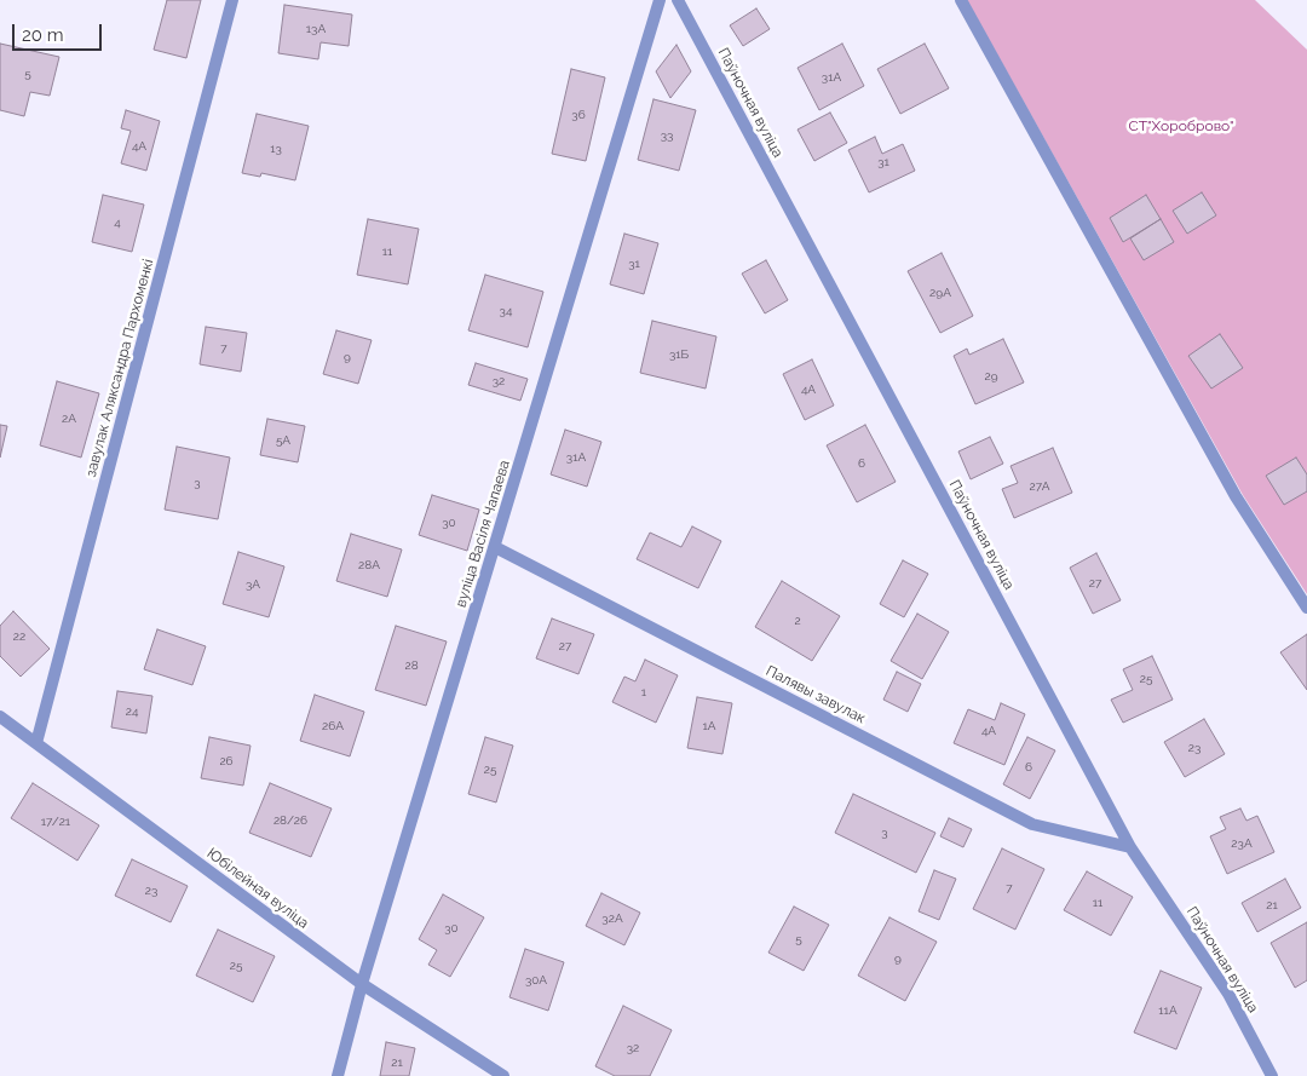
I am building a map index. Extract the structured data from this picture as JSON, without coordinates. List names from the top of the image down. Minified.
{"streets":{"street":["Паўночная вуліца","завулак Аляксандра Пархоменкі","вуліца Васіля Чапаева","Палявы завулак","Юбілейная вуліца"]},"crossings":[["Паўночная вуліца","Палявы завулак"],["завулак Аляксандра Пархоменкі","Юбілейная вуліца"],["вуліца Васіля Чапаева","Палявы завулак"],["вуліца Васіля Чапаева","Юбілейная вуліца"]],"parks":["СТ\"Хороброво\""],"house_numbers":["13А","5","31А","36","33","4А","13","31","4","11","31","29А","34","7","31Б","9","29","32","4А","2А","5А","31А","6","3","27А","30","28А","27","3А","2","22","27","28","25","1","24","26А","1А","4А","23","26","6","25","28/26","17/21","3","23А","7","23","11","21","32А","30","5","9","25","30А","11А","32","21"],"scale_bar":"20 m"}
